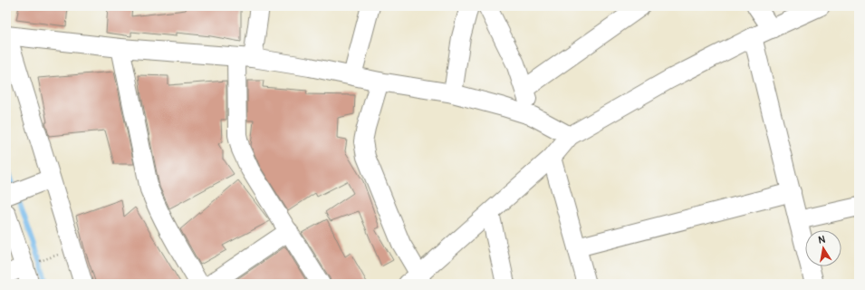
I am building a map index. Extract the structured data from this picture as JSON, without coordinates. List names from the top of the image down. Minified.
{"north":"top"}
